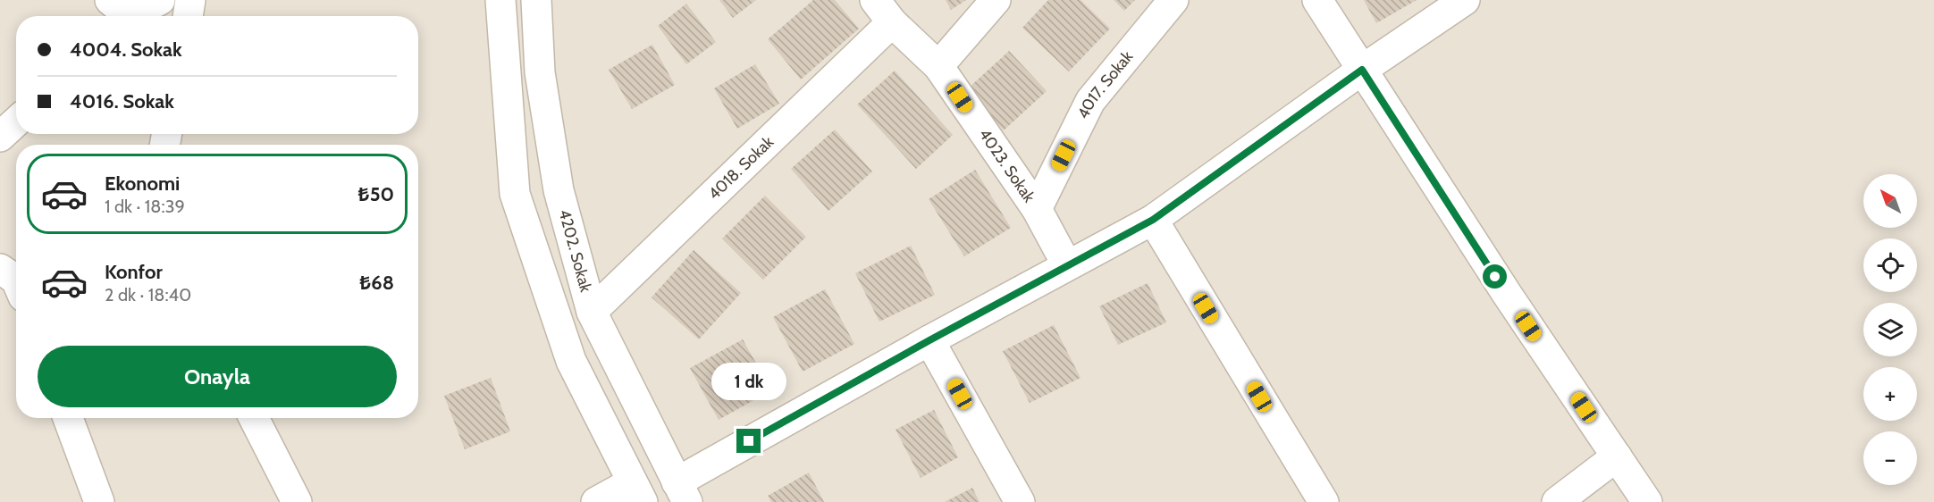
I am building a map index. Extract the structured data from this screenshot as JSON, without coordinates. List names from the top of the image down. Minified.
{"streets":{"street":["4017. Sokak","4023. Sokak","4018. Sokak","4202. Sokak"]},"crossings":[["4017. Sokak","4023. Sokak"],["4023. Sokak","4018. Sokak"],["4018. Sokak","4202. Sokak"]],"north":"top left","page":{"banner":["4004. Sokak","4016. Sokak"],"list":[{"name":"Ekonomi","note":"1 dk · 18:39","value":"₺50"},{"name":"Konfor","note":"2 dk · 18:40","value":"₺68"}],"map_buttons":["+","−"],"buttons":"Onayla","bubble":"1 dk"}}
